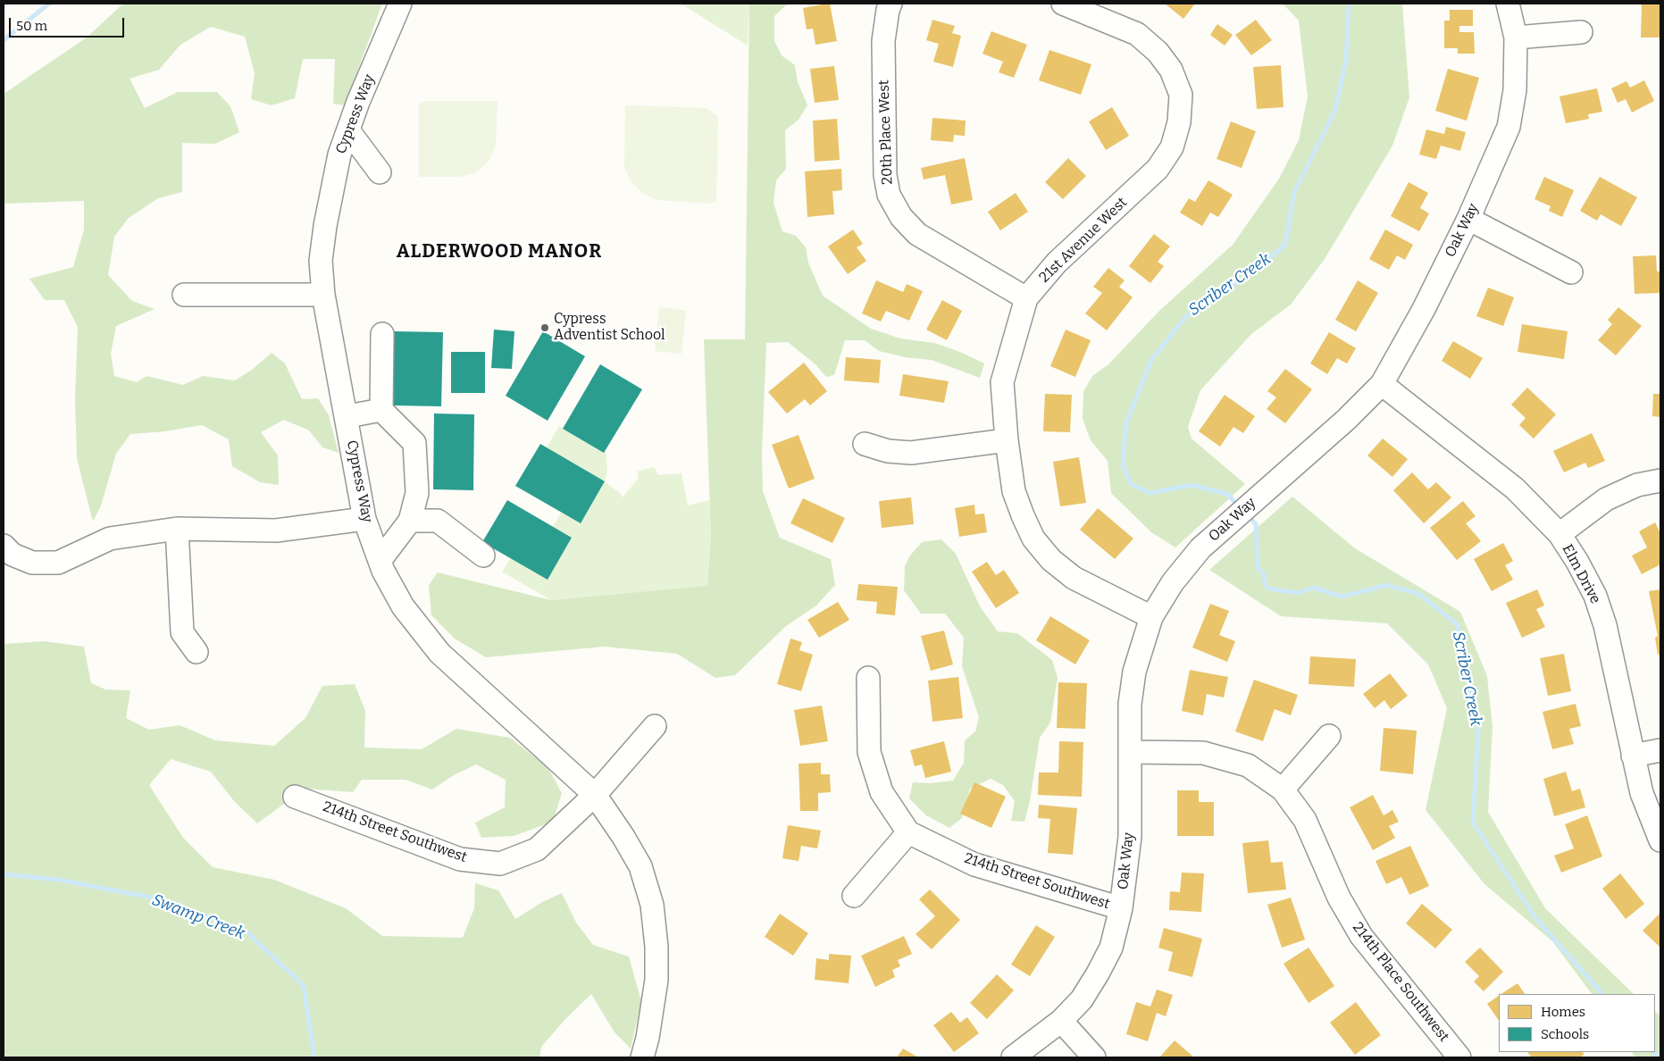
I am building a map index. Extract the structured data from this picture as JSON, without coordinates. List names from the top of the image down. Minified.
{"streets":{"street":["Cypress Way","20th Place West","Oak Way","21st Avenue West","Elm Drive","214th Street Southwest","214th Place Southwest"]},"crossings":[["Cypress Way","214th Street Southwest"],["20th Place West","21st Avenue West"],["Oak Way","21st Avenue West"],["Oak Way","Elm Drive"],["Oak Way","214th Street Southwest"],["Oak Way","214th Place Southwest"]],"districts":["ALDERWOOD MANOR"],"water":["Scriber Creek","Swamp Creek"],"places":["Cypress Adventist School"],"legend":["Homes","Schools"],"scale_bar":"50 m"}
